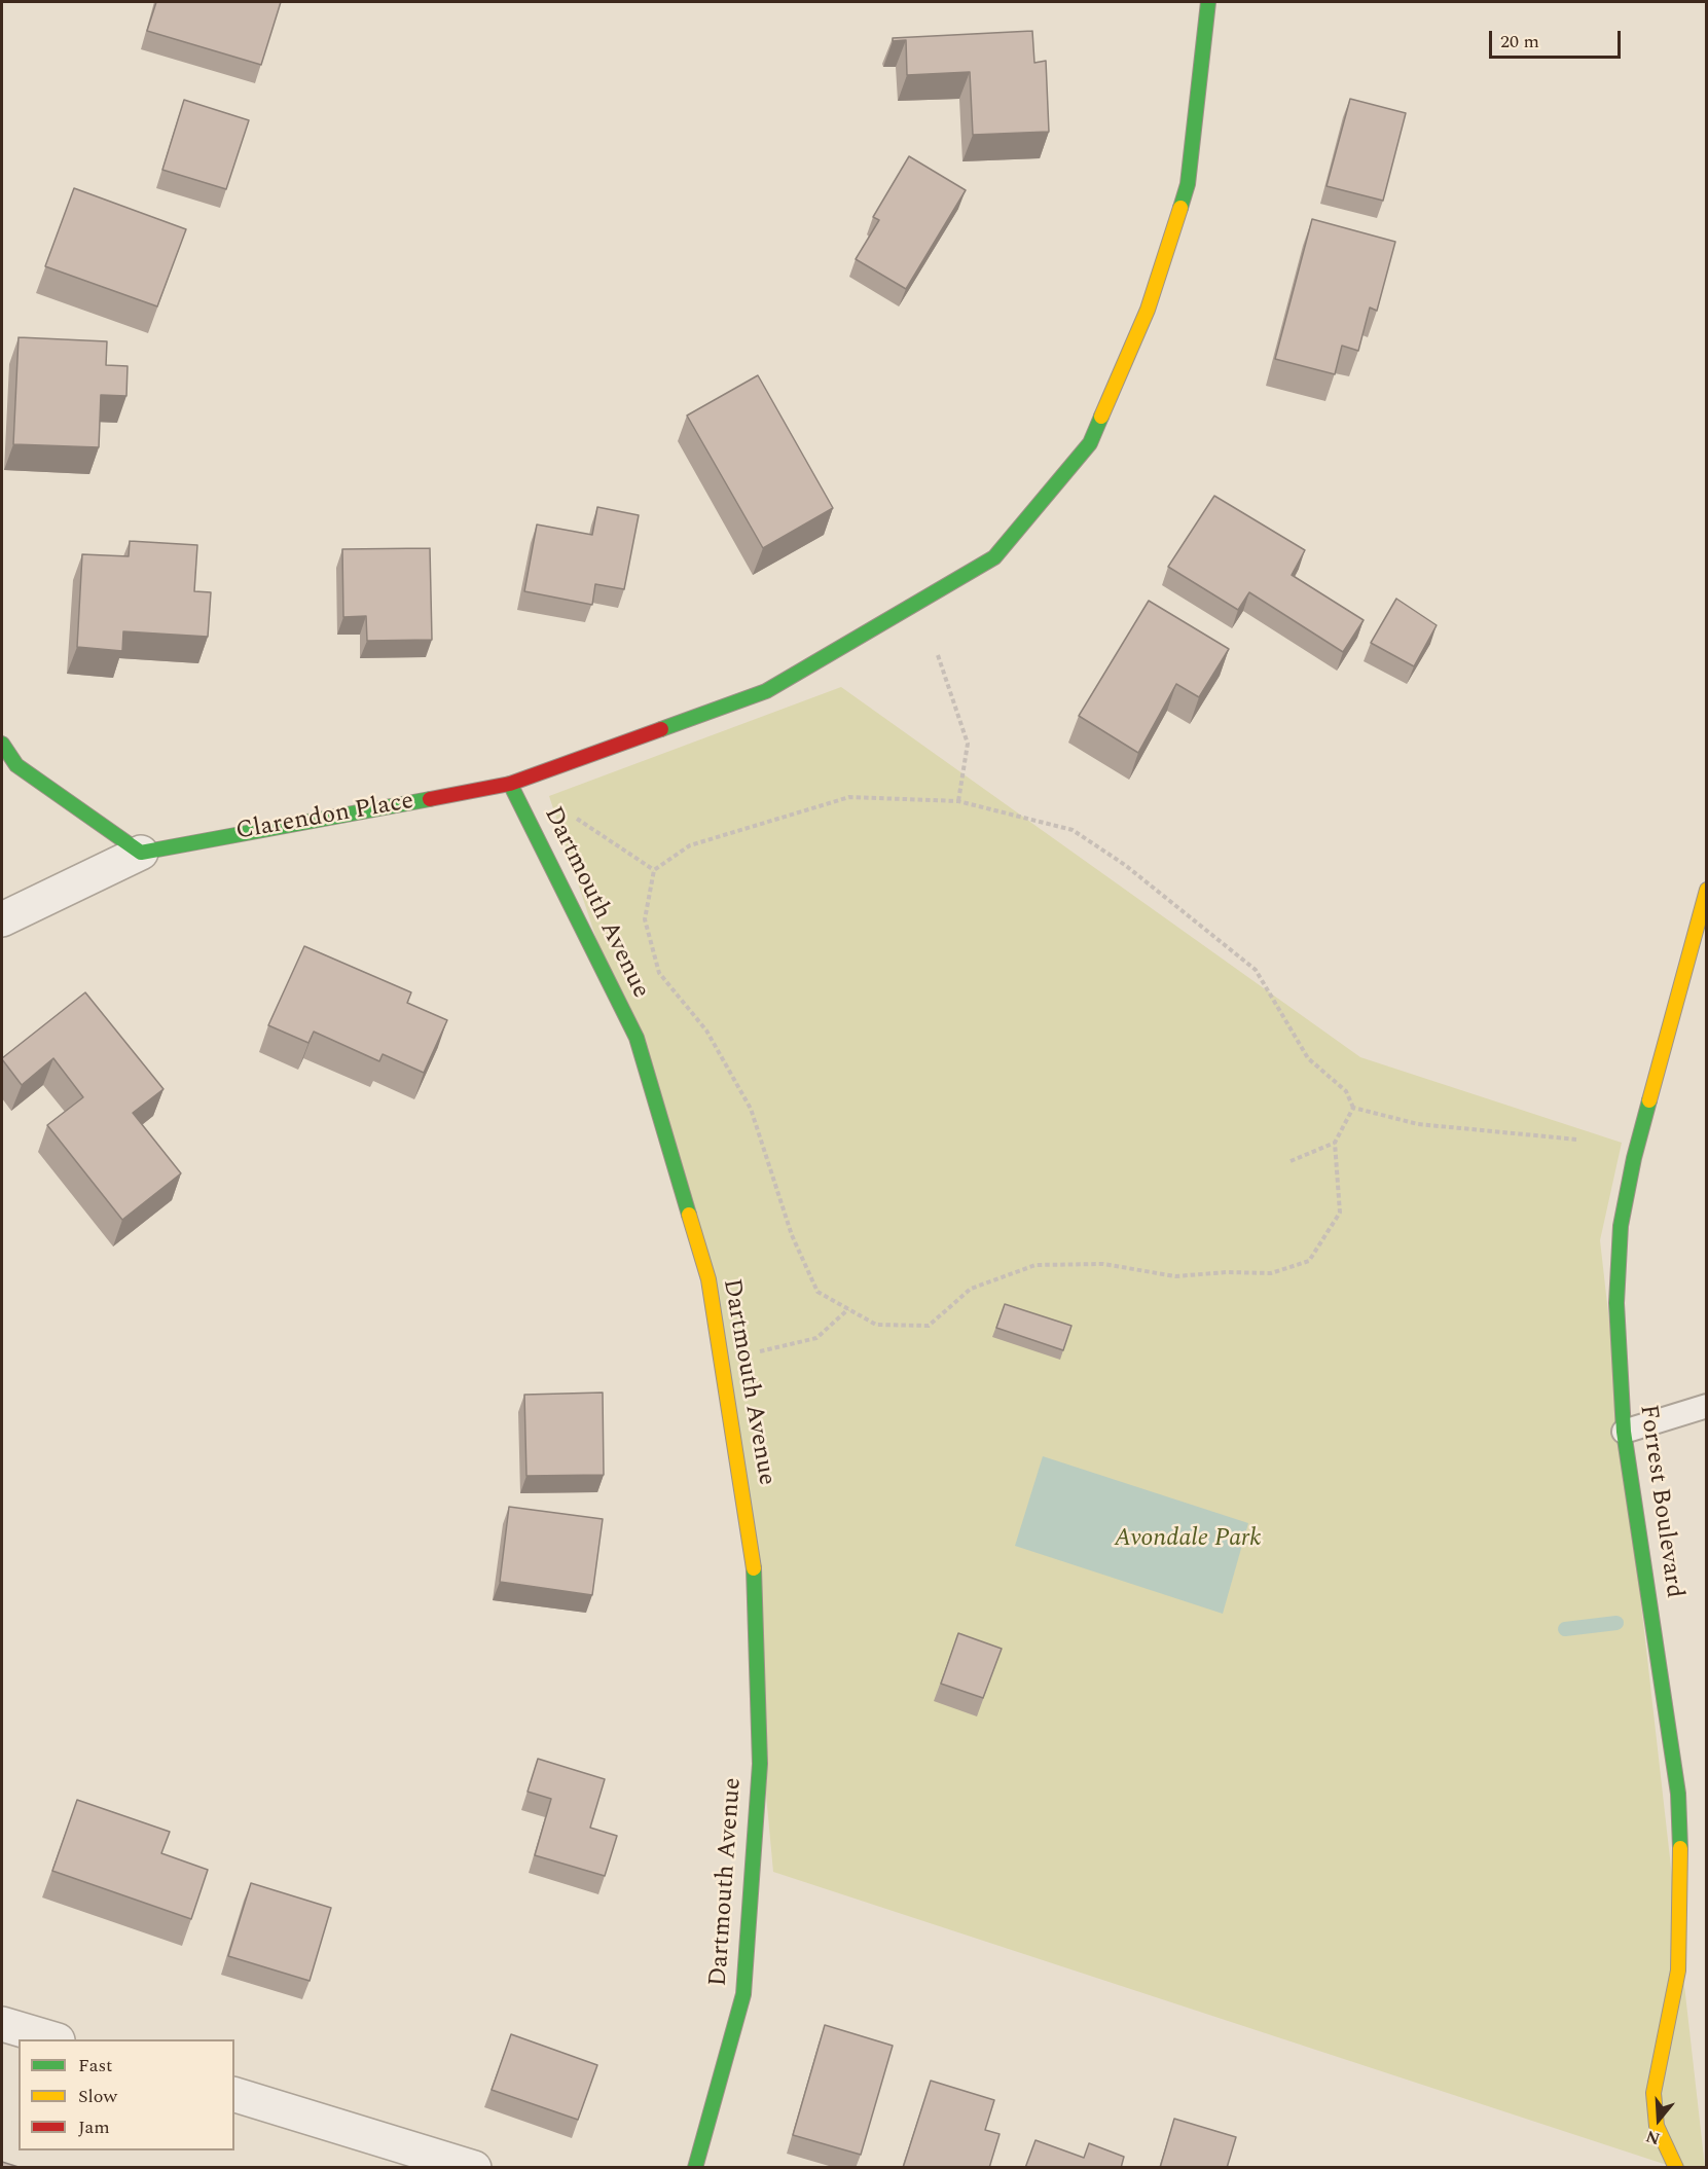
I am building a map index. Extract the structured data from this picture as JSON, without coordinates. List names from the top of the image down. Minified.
{"streets":{"street":["Clarendon Place","Dartmouth Avenue","Forrest Boulevard"]},"crossings":[["Clarendon Place","Dartmouth Avenue"]],"parks":["Avondale Park"],"legend":["Fast","Slow","Jam"],"scale_bar":"20 m","north":"bottom"}
